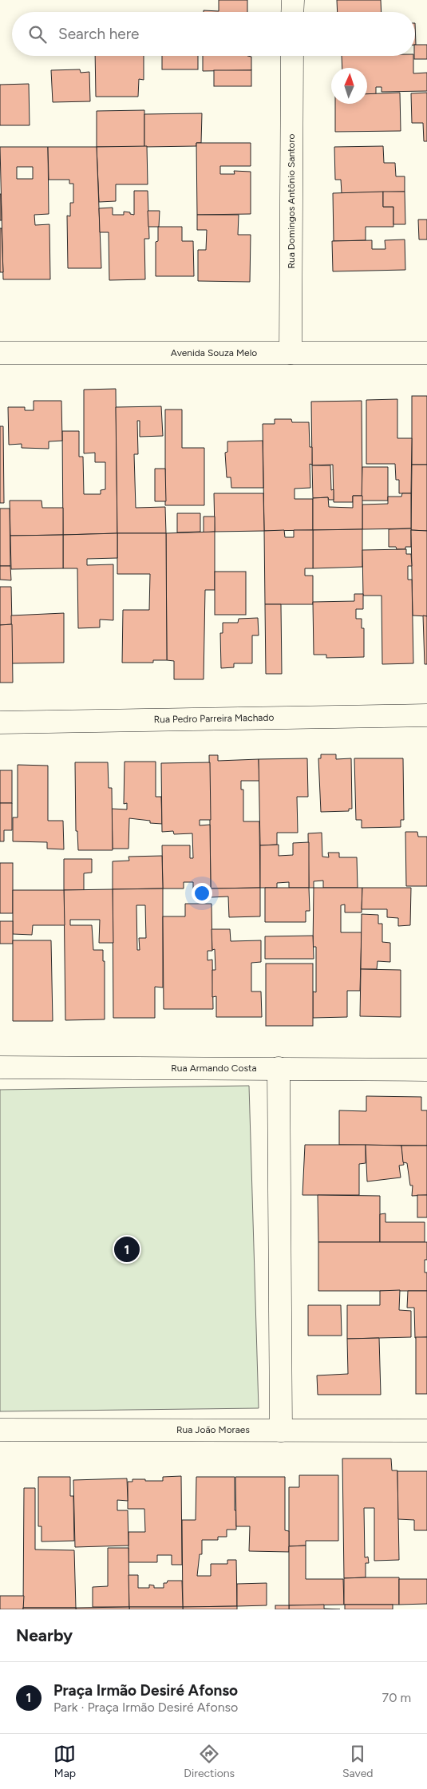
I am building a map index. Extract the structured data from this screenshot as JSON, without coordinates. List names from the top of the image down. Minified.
{"streets":{"street":["Rua Domingos Antônio Santoro","Avenida Souza Melo","Rua Pedro Parreira Machado","Rua Armando Costa","Rua João Moraes"]},"crossings":[["Rua Domingos Antônio Santoro","Avenida Souza Melo"]],"north":"top","page":{"search":"Search here","pins":"1","heading":"Nearby","list":[{"mark":"1","name":"Praça Irmão Desiré Afonso","note":"Park · Praça Irmão Desiré Afonso","value":"70 m"}],"nav":["Map","Directions","Saved"]}}
